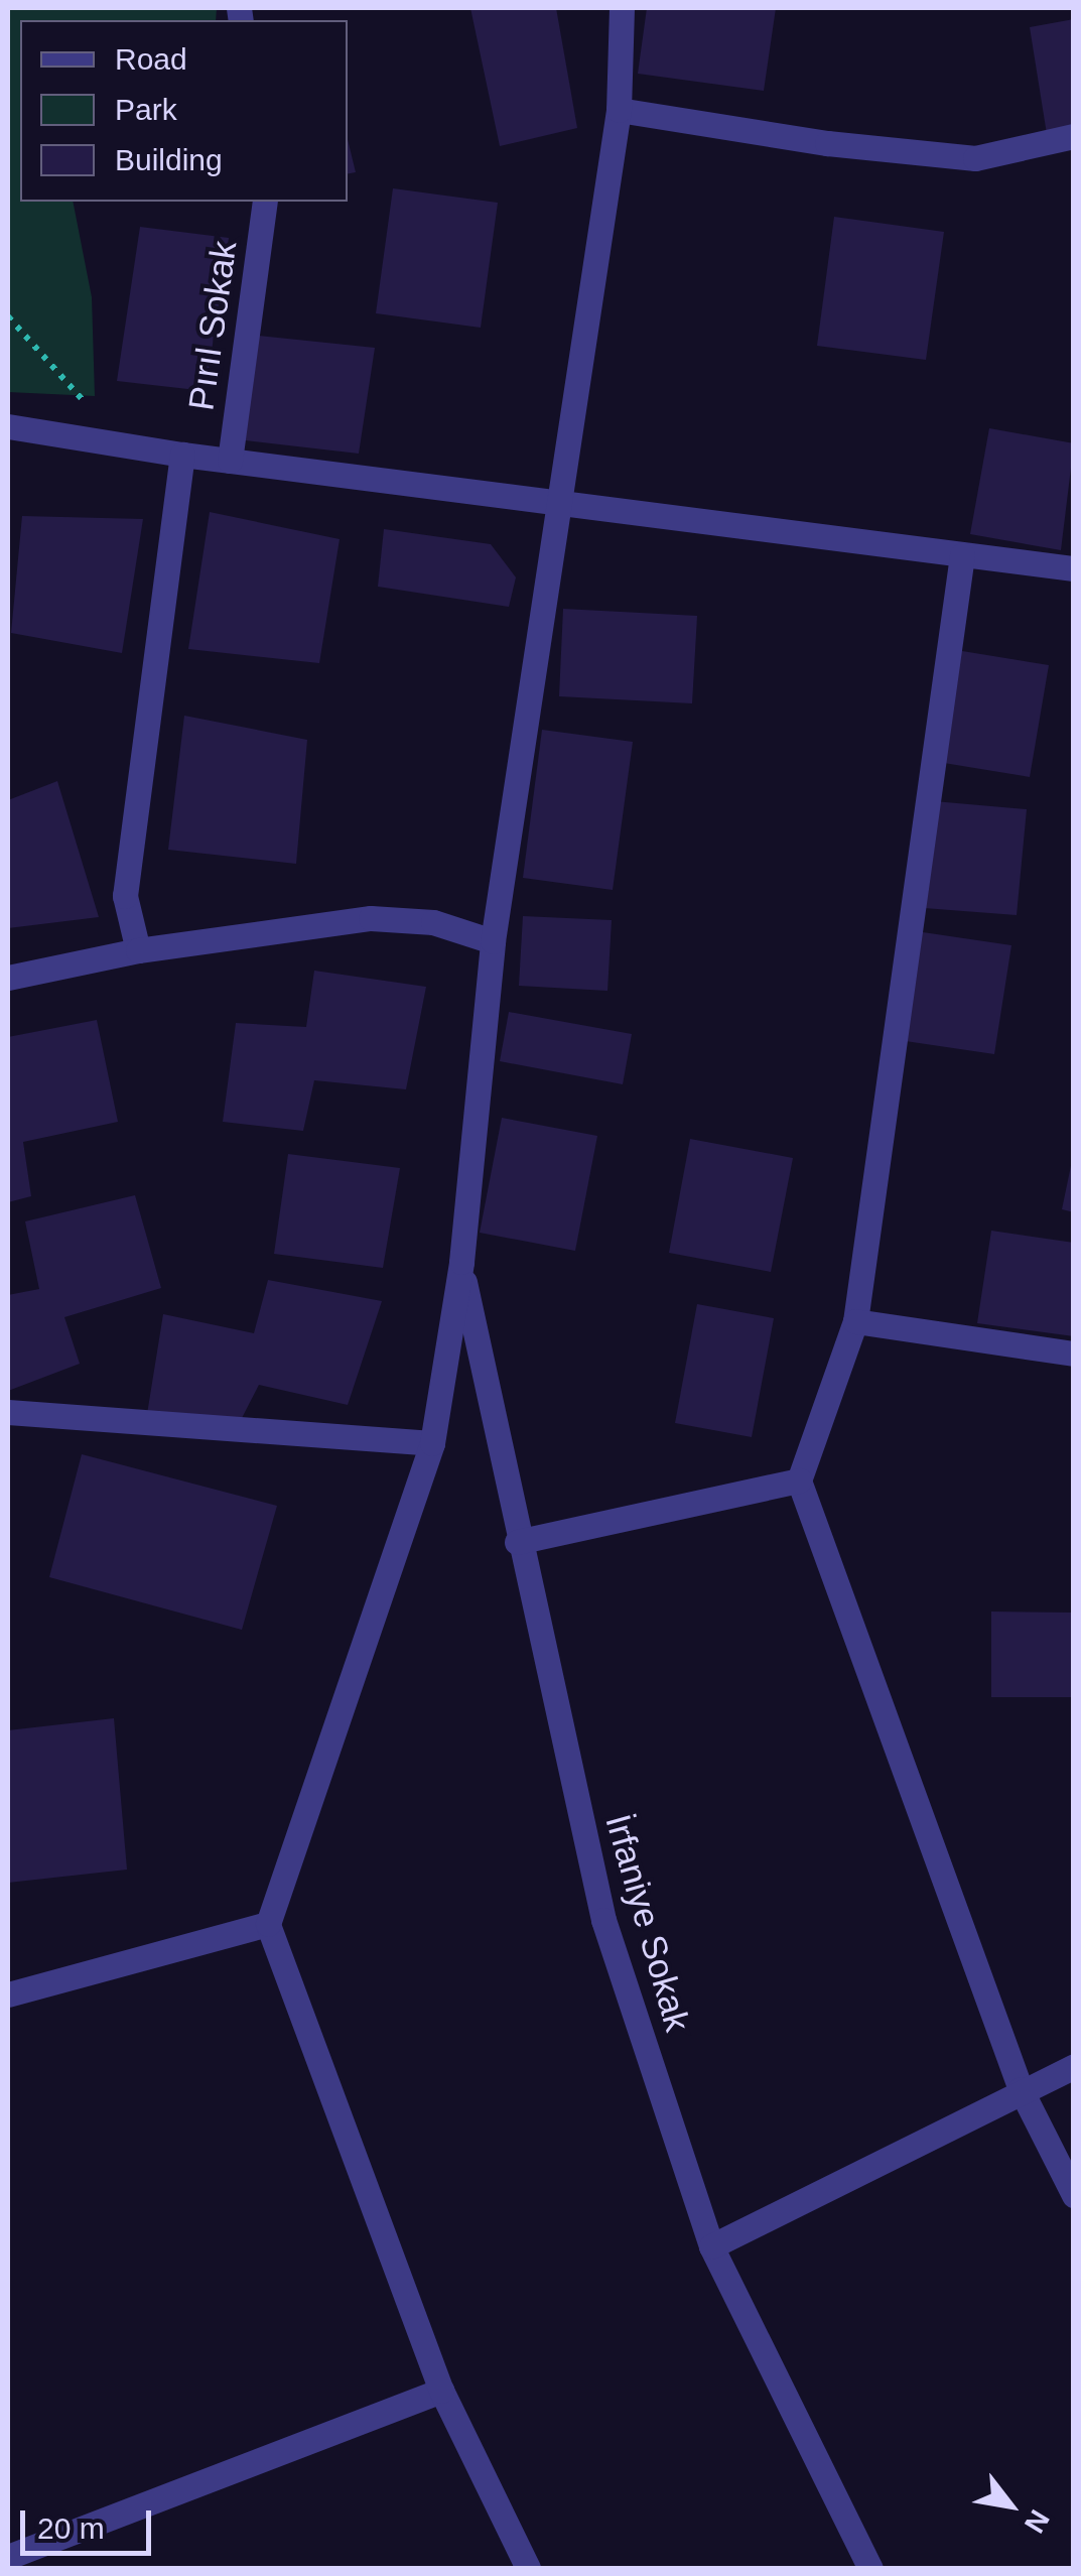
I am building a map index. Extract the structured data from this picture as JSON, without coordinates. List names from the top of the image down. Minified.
{"streets":{"street":["Pırıl Sokak","İrfaniye Sokak"]},"legend":["Road","Park","Building"],"scale_bar":"20 m","north":"bottom right"}
